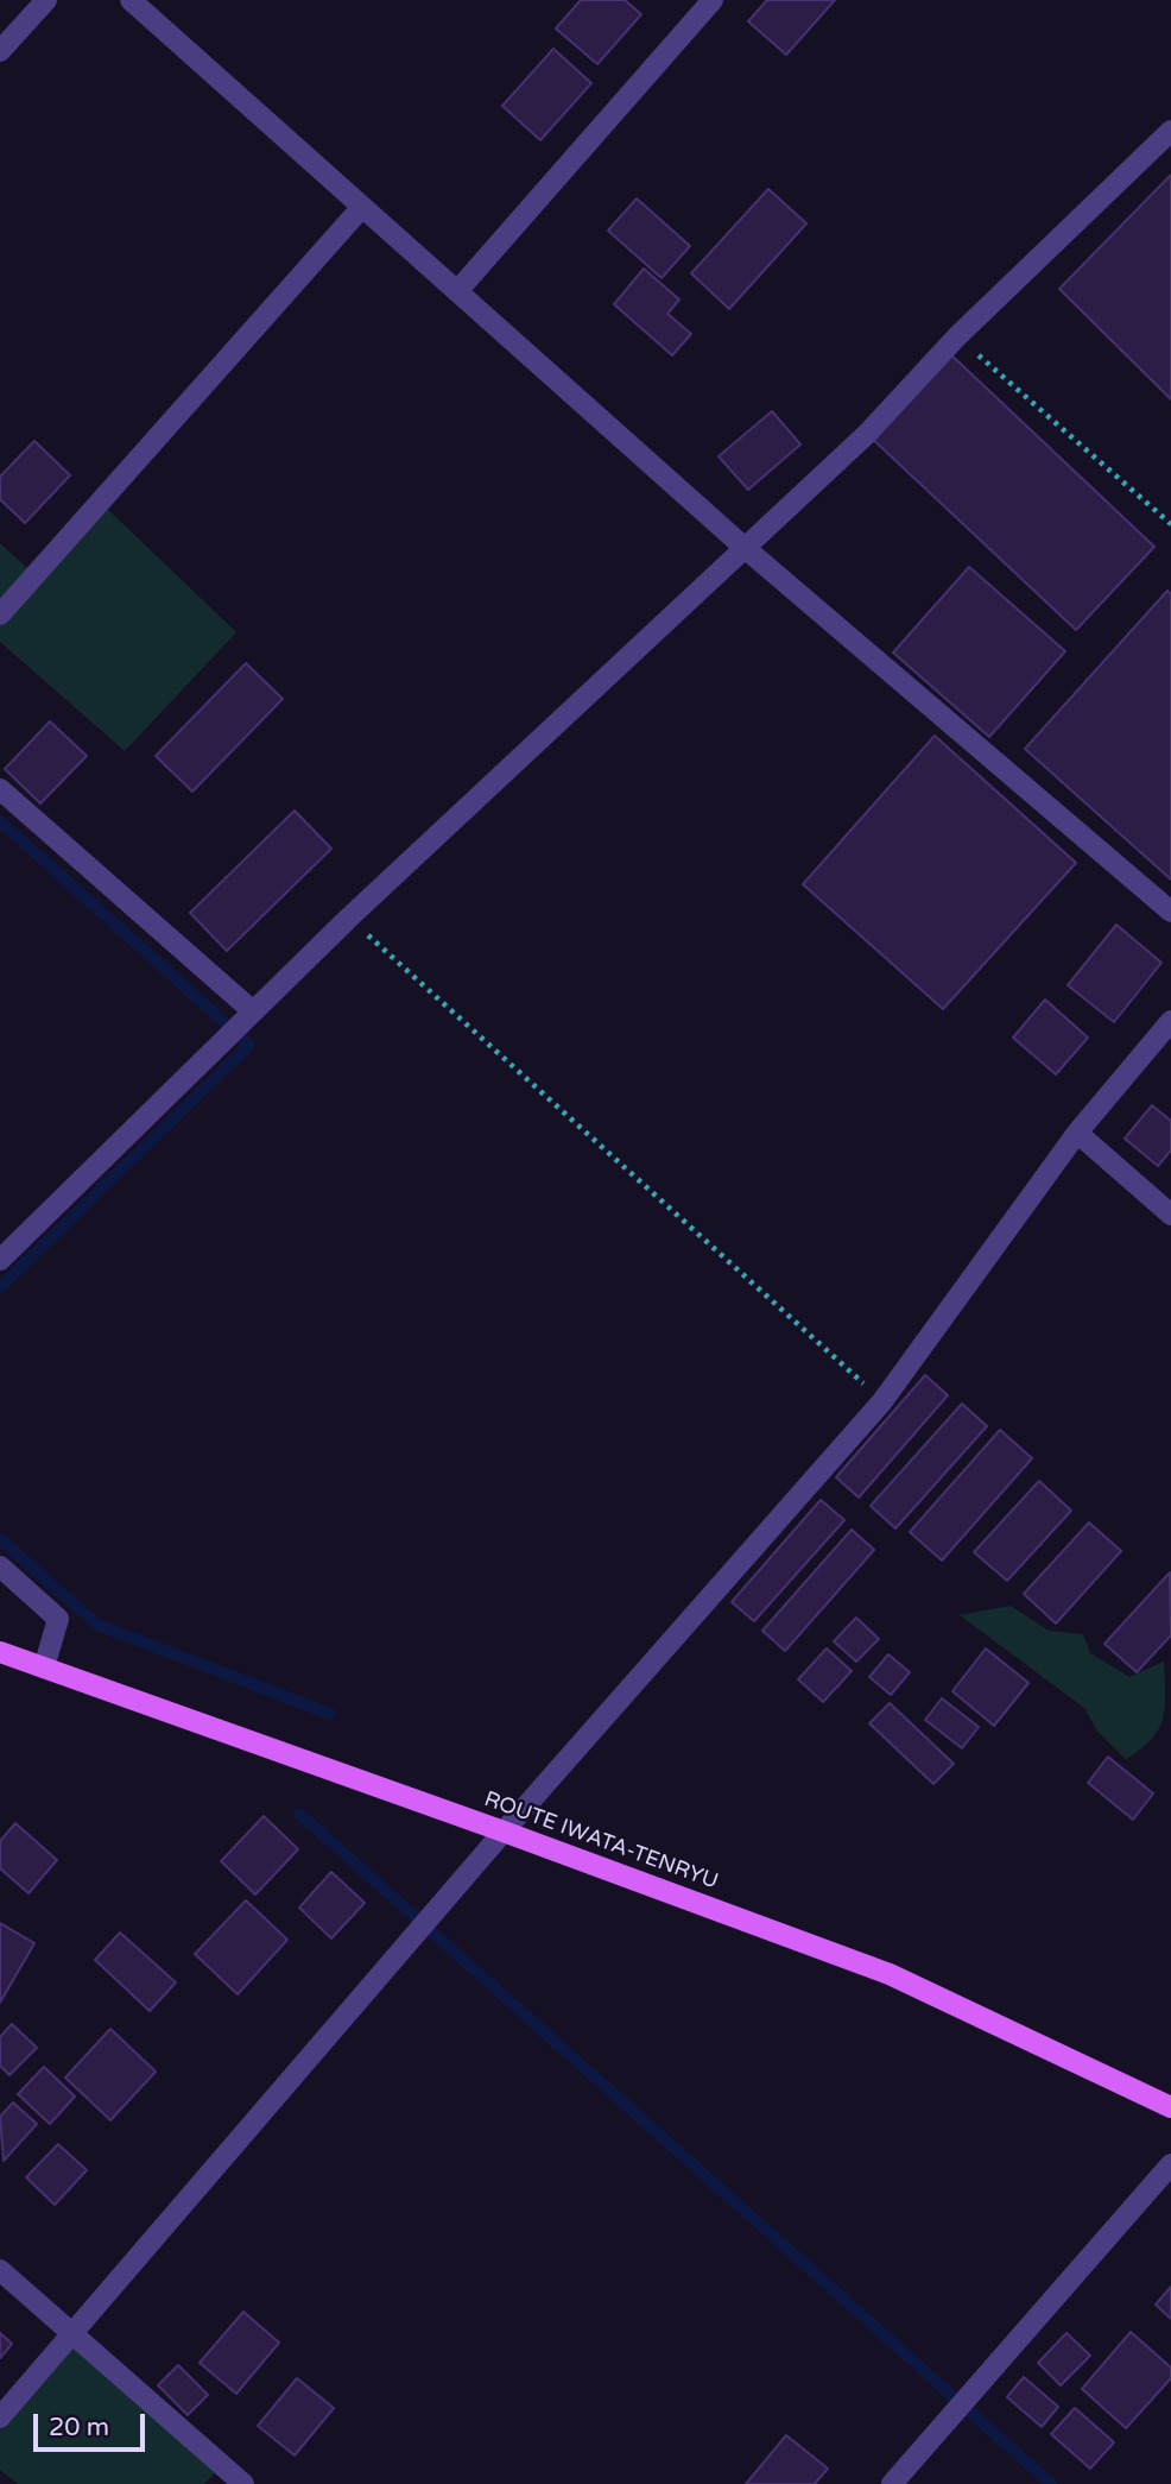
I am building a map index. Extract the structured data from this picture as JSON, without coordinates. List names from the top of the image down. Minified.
{"streets":{"main road":["ROUTE IWATA-TENRYU"]},"scale_bar":"20 m"}
